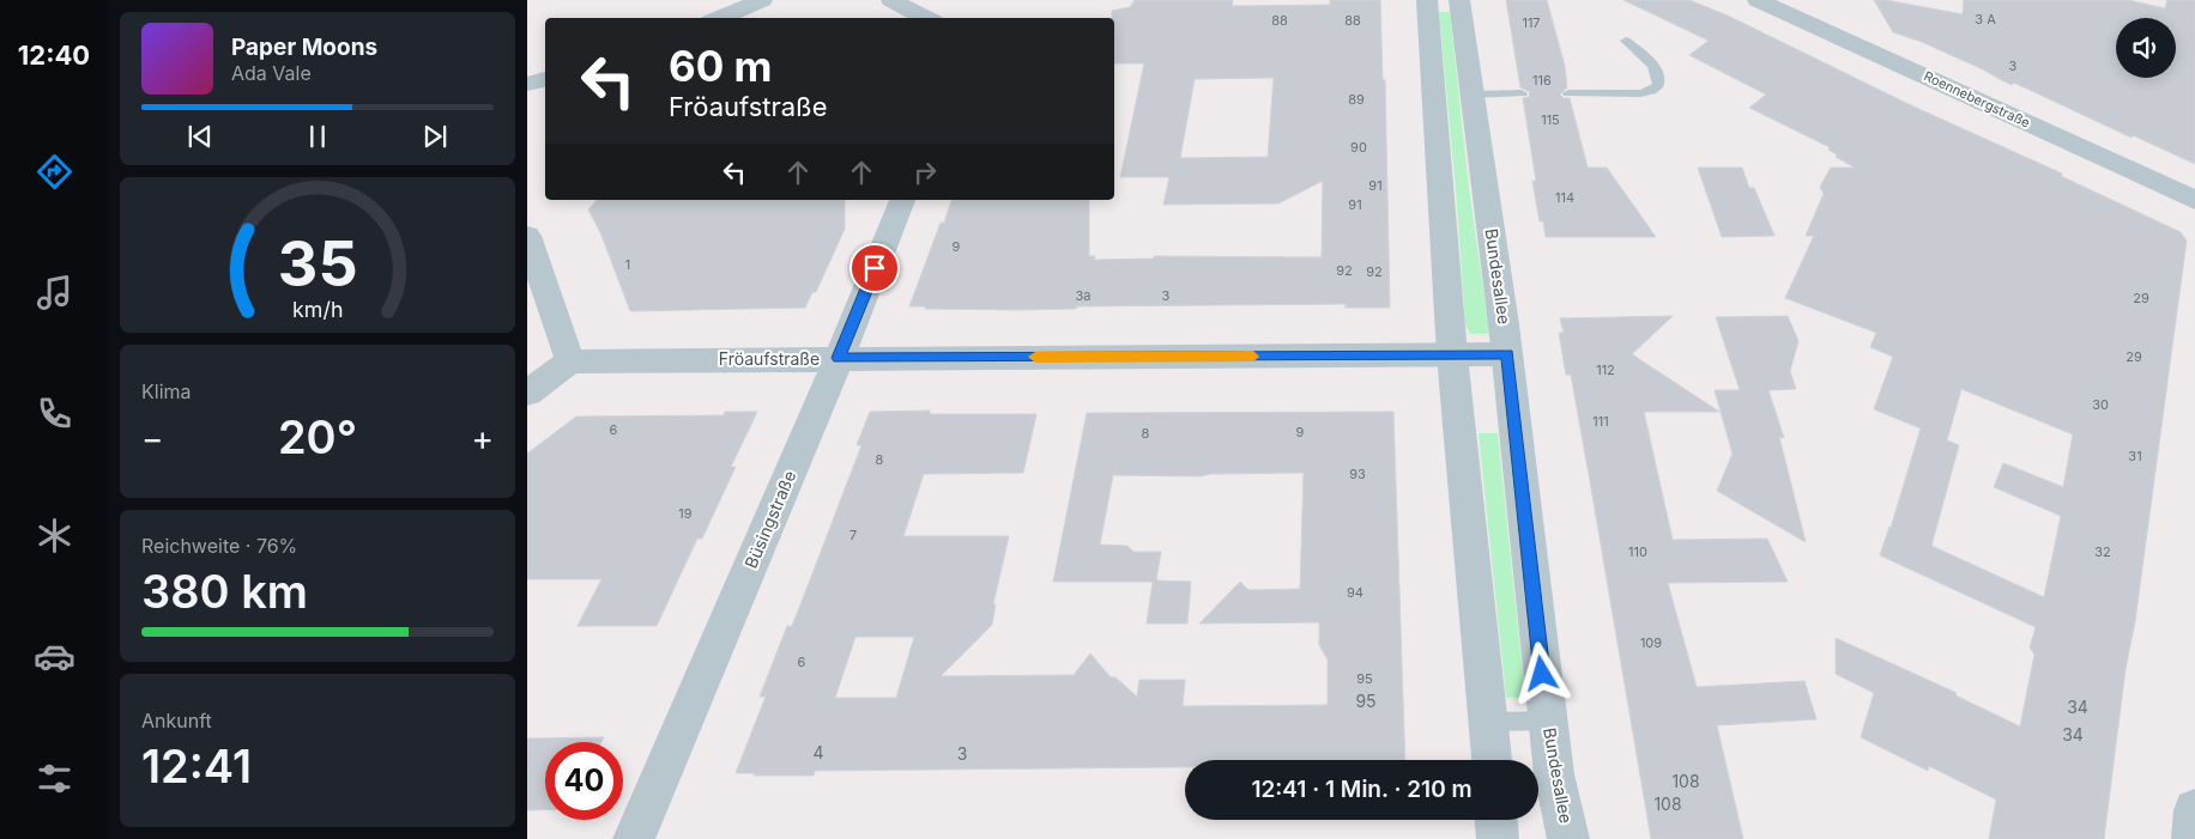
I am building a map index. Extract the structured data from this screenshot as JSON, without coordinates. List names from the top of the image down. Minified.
{"streets":{"street":["Roennebergstraße","Bundesallee","Fröaufstraße","Büsingstraße"]},"crossings":[["Bundesallee","Fröaufstraße"],["Fröaufstraße","Büsingstraße"]],"house_numbers":["3 A","88","88","117","3","116","89","115","90","91","114","91","9","1","92","92","3a","3","29","29","112","30","111","6","9","8","31","8","93","19","7","110","32","94","109","6","95","95","34","34","4","3","108","108"],"page":{"tabs":"12:40","turn":["60 m","Fröaufstraße"],"song":["Paper Moons","Ada Vale"],"tile":["Klima",["Reichweite · 76%","380 km"],["Ankunft","12:41"]],"heat":["−","20°","+"],"limit":"40","trip":"12:41 · 1 Min. · 210 m","gauge":["35","km/h"]}}
